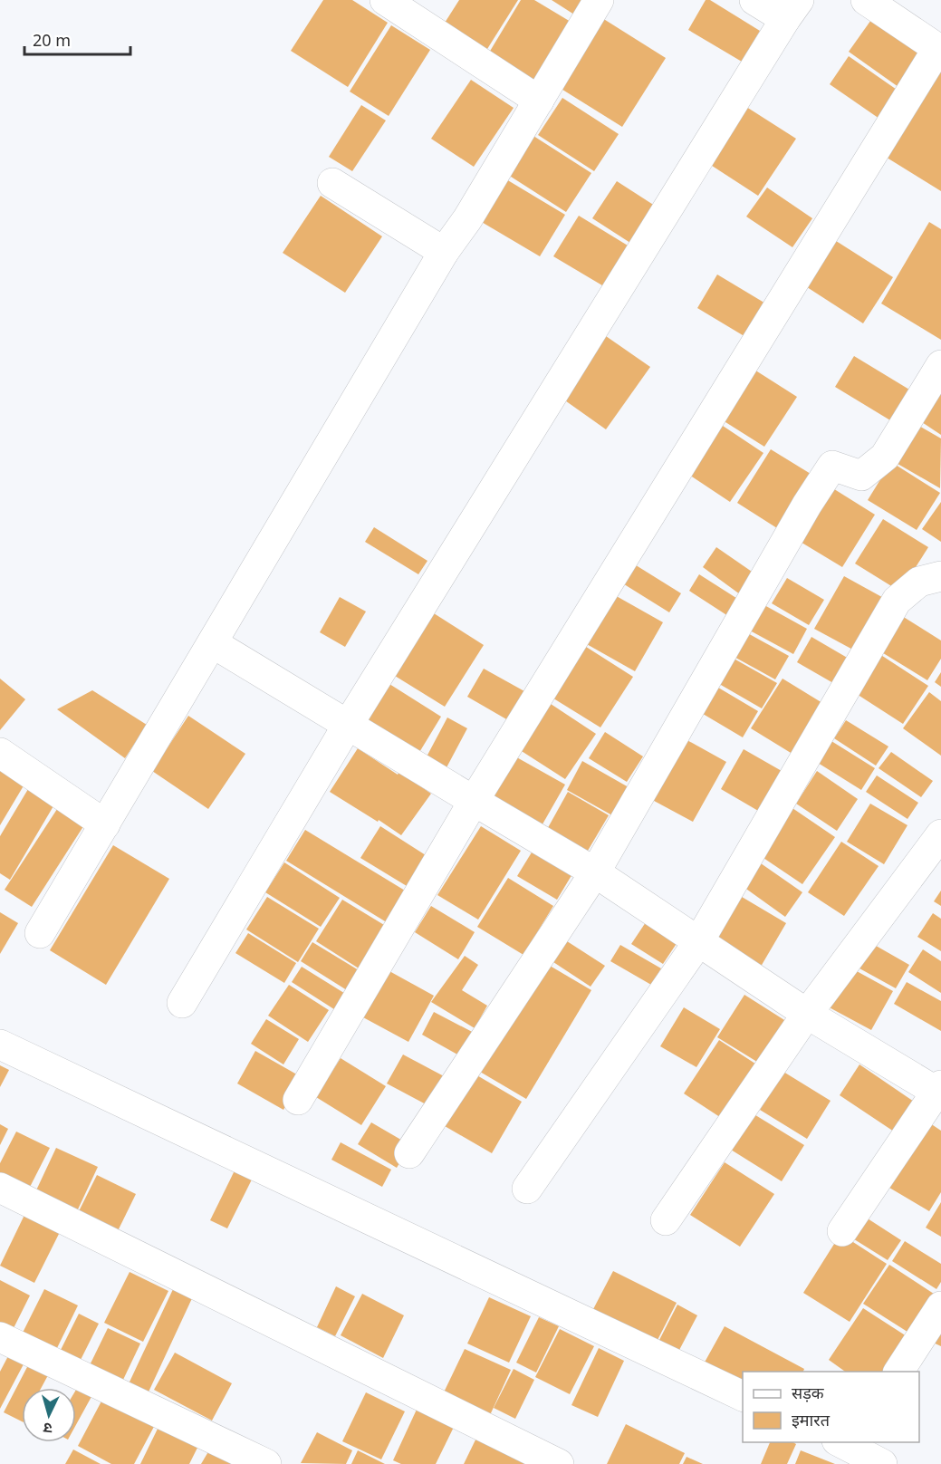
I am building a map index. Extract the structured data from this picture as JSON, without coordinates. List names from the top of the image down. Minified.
{"legend":["सड़क","इमारत"],"scale_bar":"20 m","north":"bottom"}
